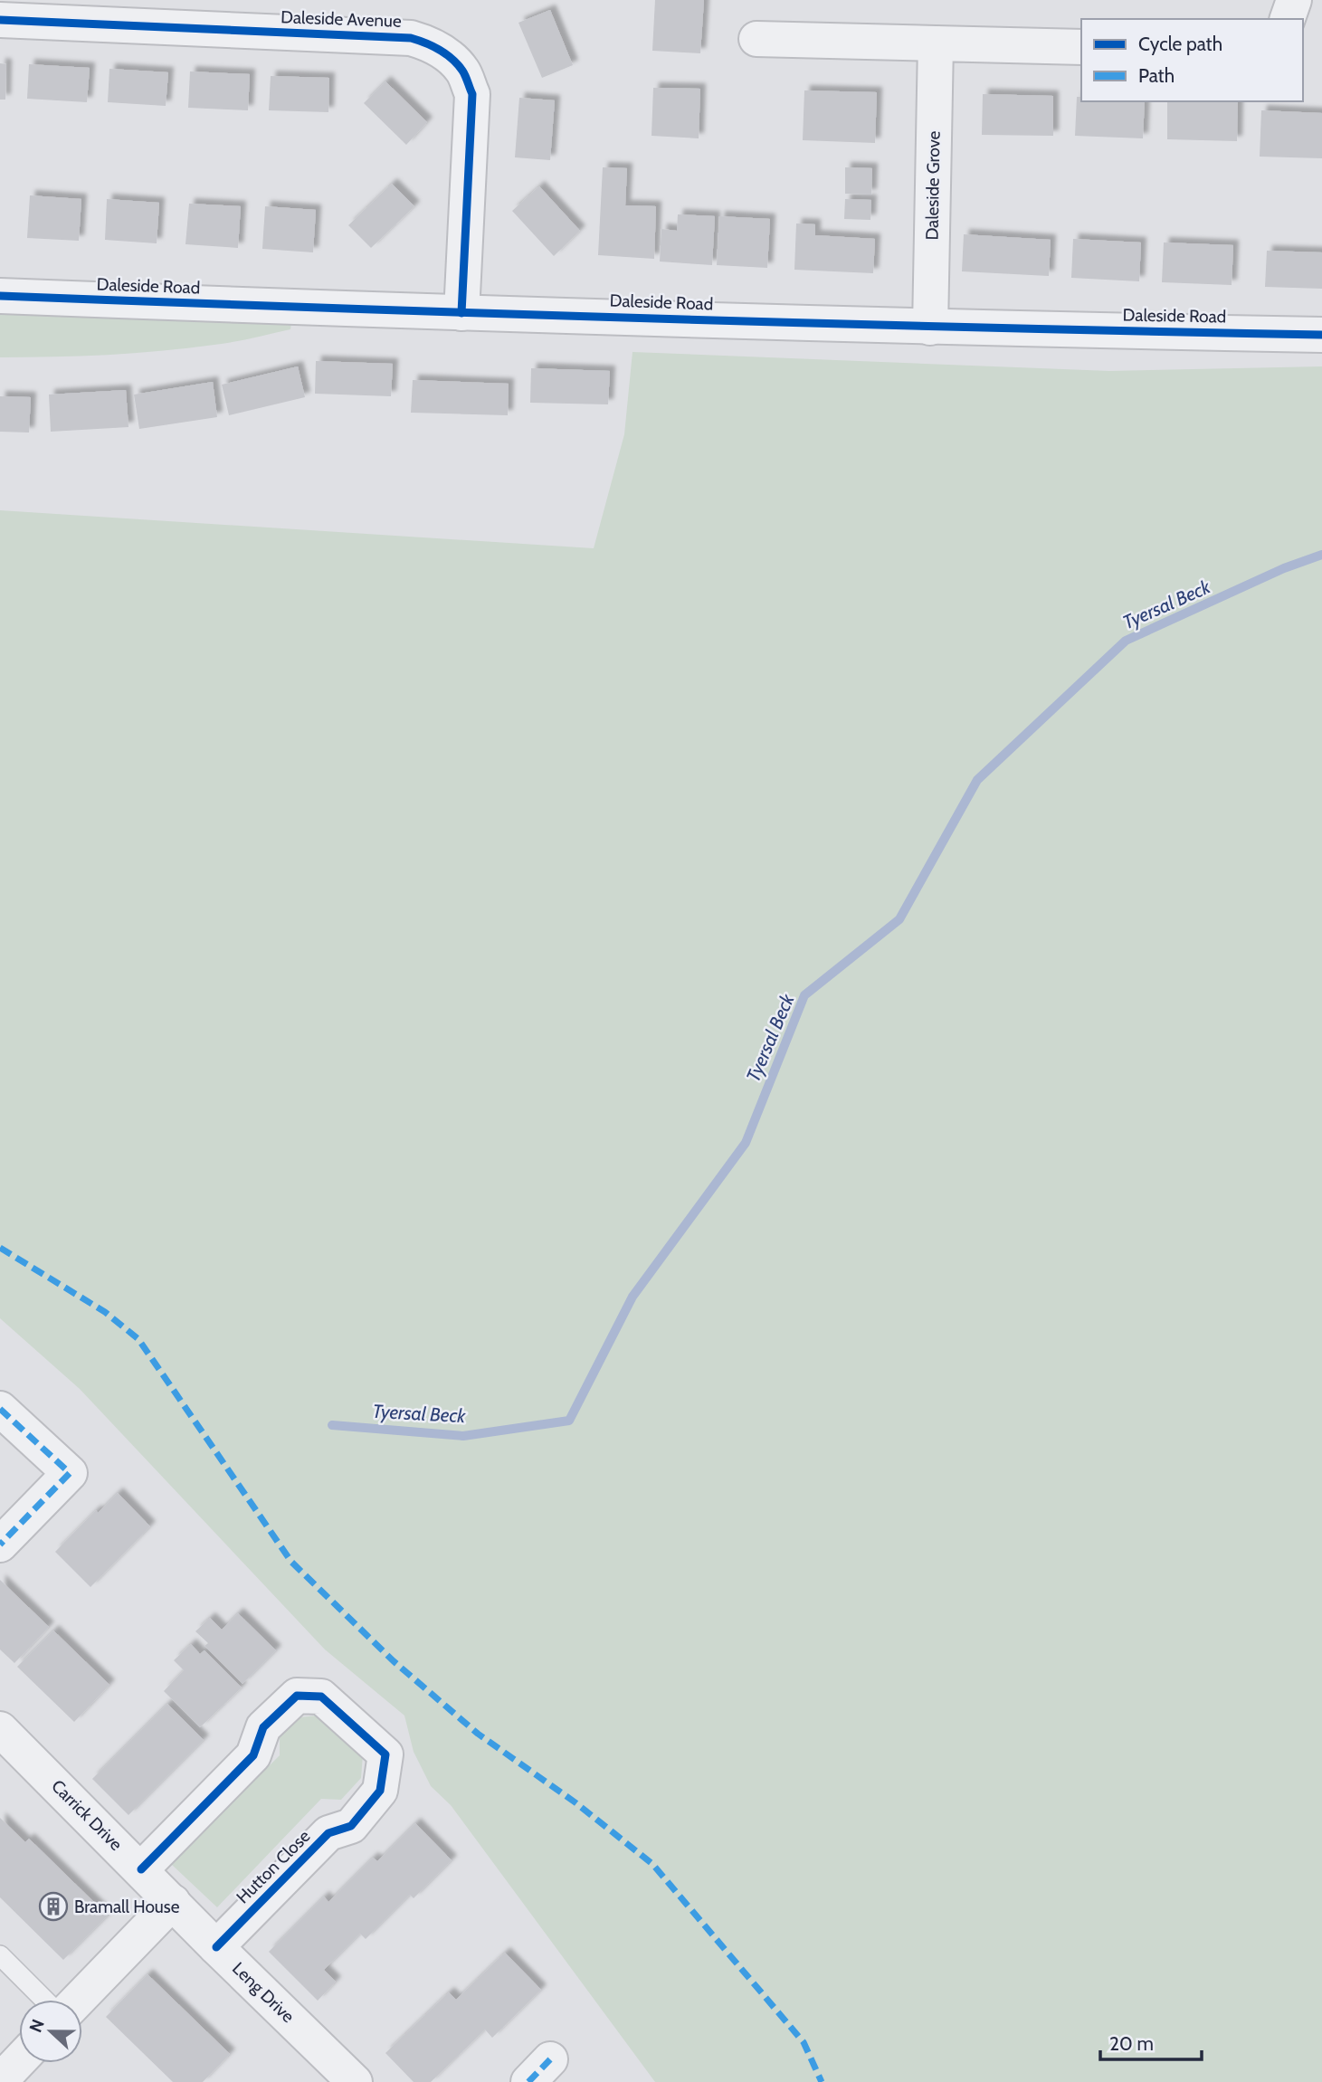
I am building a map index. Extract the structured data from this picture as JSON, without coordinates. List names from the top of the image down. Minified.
{"streets":{"street":["Daleside Avenue","Daleside Grove","Daleside Road","Carrick Drive","Hutton Close","Leng Drive"]},"crossings":[["Daleside Avenue","Daleside Road"],["Daleside Grove","Daleside Road"],["Carrick Drive","Hutton Close"],["Carrick Drive","Leng Drive"],["Hutton Close","Leng Drive"]],"water":["Tyersal Beck"],"places":{"building":["Bramall House"]},"legend":["Cycle path","Path"],"scale_bar":"20 m","north":"left"}
